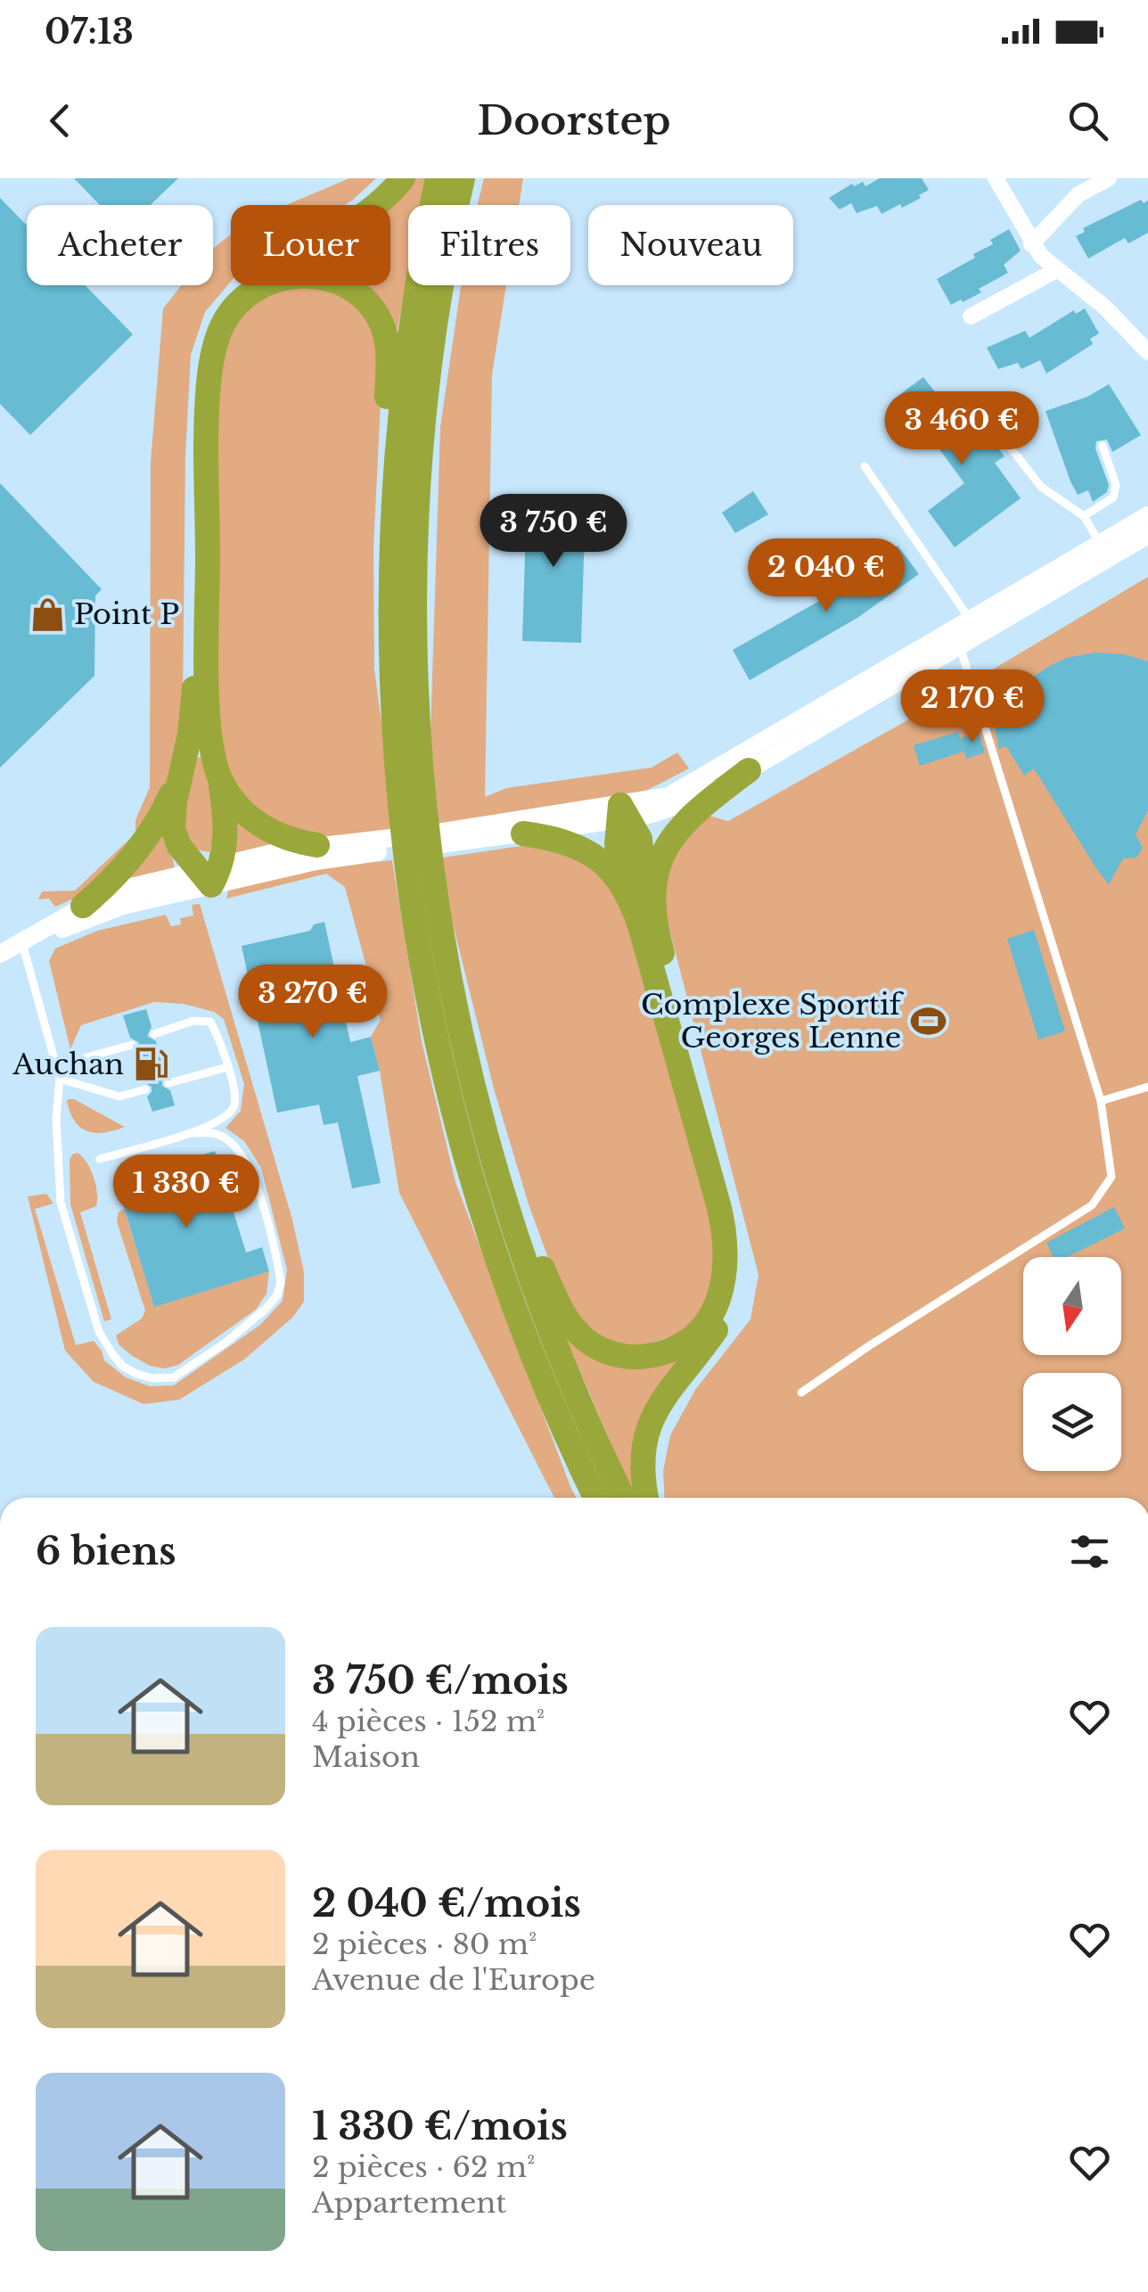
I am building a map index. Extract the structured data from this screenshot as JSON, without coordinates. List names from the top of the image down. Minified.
{"places":{"shop":["Point P"],"sports":["Complexe Sportif Georges Lenne"],"fuel station":["Auchan"]},"north":"bottom","page":{"status":"07:13","header":"Doorstep","chip":["Acheter","Louer","Filtres","Nouveau"],"price":["3 460 €","3 750 €","2 040 €","2 170 €","3 270 €","1 330 €"],"heading":"6 biens","list":[{"name":"3 750 €/mois","note":"4 pièces · 152 m² · Maison"},{"name":"2 040 €/mois","note":"2 pièces · 80 m² · Avenue de l'Europe"},{"name":"1 330 €/mois","note":"2 pièces · 62 m² · Appartement"}]}}
